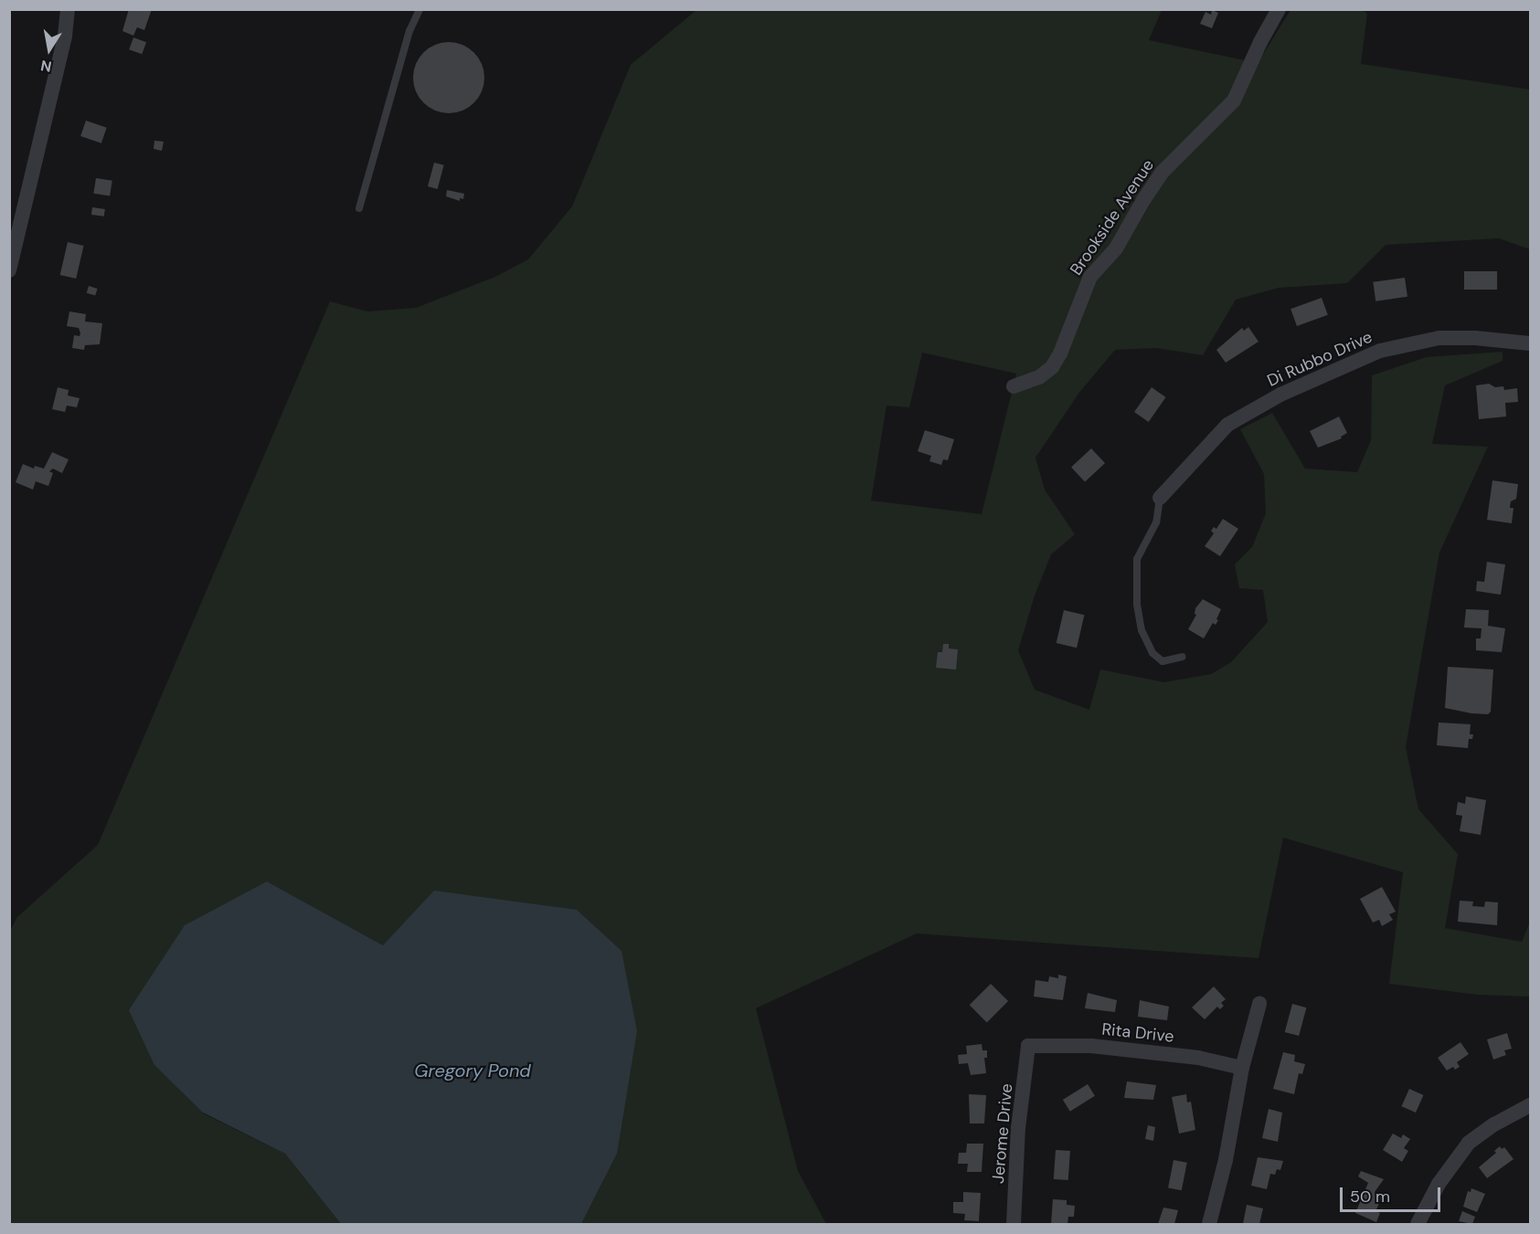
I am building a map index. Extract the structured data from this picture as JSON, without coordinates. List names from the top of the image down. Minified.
{"streets":{"street":["Brookside Avenue","Di Rubbo Drive","Rita Drive","Jerome Drive"]},"crossings":[["Rita Drive","Jerome Drive"]],"water":["Gregory Pond"],"scale_bar":"50 m","north":"bottom"}
